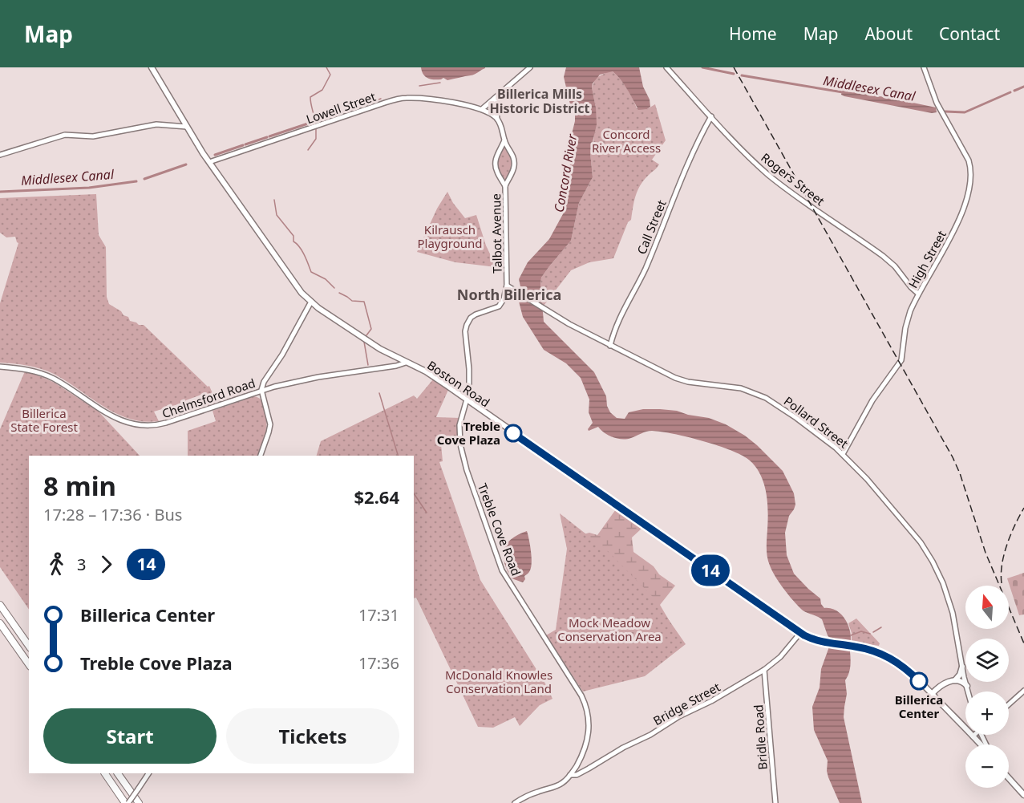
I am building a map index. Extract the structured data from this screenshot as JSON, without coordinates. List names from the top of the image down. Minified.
{"streets":{"main road":["Lowell Street","Rogers Street","Call Street","Talbot Avenue","High Street","Boston Road","Chelmsford Road","Pollard Street","Treble Cove Road","Bridge Street","Bridle Road"]},"crossings":[["Lowell Street","Boston Road"],["Rogers Street","Call Street"],["Rogers Street","High Street"],["Call Street","Pollard Street"],["Talbot Avenue","Pollard Street"],["Talbot Avenue","Treble Cove Road"],["High Street","Pollard Street"],["Boston Road","Chelmsford Road"],["Boston Road","Treble Cove Road"],["Boston Road","Bridge Street"],["Pollard Street","Treble Cove Road"],["Treble Cove Road","Bridge Street"],["Bridge Street","Bridle Road"]],"districts":["Billerica Mills Historic District","North Billerica"],"water":["Middlesex Canal","Concord River"],"parks":["Concord River Access","Kilrausch Playground","Billerica State Forest","Mock Meadow Conservation Area","McDonald Knowles Conservation Land"],"places":["Treble Cove Plaza","Billerica Center"],"lines":["bus line 14"],"north":"top","page":{"header":"Map","nav":["Home","Map","About","Contact"],"on_map":"14","heading":["8 min","17:28 – 17:36 · Bus","$2.64"],"legs":["3","14"],"map_buttons":["+","−"],"list":[{"name":"Billerica Center","value":"17:31"},{"name":"Treble Cove Plaza","value":"17:36"}],"buttons":["Start","Tickets"]}}
